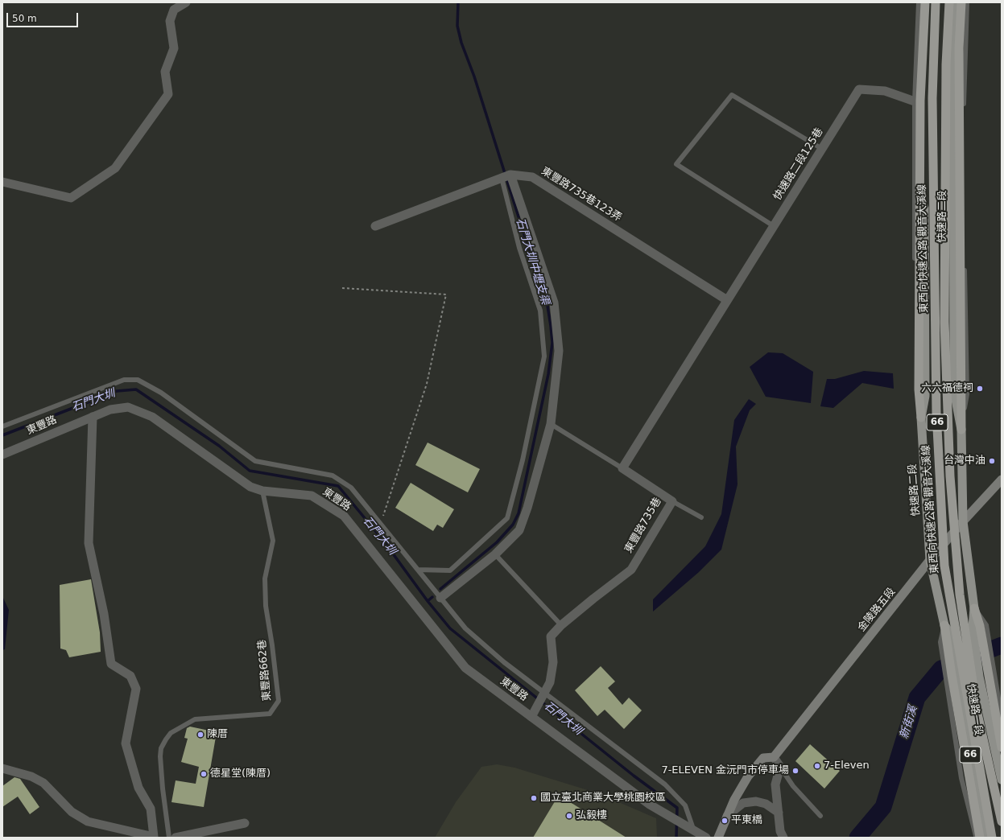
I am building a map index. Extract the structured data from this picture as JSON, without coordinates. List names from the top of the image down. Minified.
{"streets":{"highway":["東西向快速公路 觀音大溪線","66"],"main road":["快速路二段","金陵路五段","快速路一段"],"street":["快速路二段125巷","東豐路735巷123弄","東豐路","東豐路735巷"],"lane":["東豐路662巷"]},"crossings":[["快速路二段125巷","東豐路735巷123弄"],["快速路二段125巷","快速路二段"],["快速路二段","66"],["快速路二段","金陵路五段"],["66","金陵路五段"],["東豐路","東豐路735巷"],["東豐路","東豐路662巷"]],"water":["石門大圳中壢支渠","石門大圳","新街溪"],"places":["六六福德祠","台灣中油","陳厝","7-Eleven","7-ELEVEN 金沅門市停車場","德星堂(陳厝)","國立臺北商業大學桃園校區","弘毅樓","平東橋"],"scale_bar":"50 m"}
